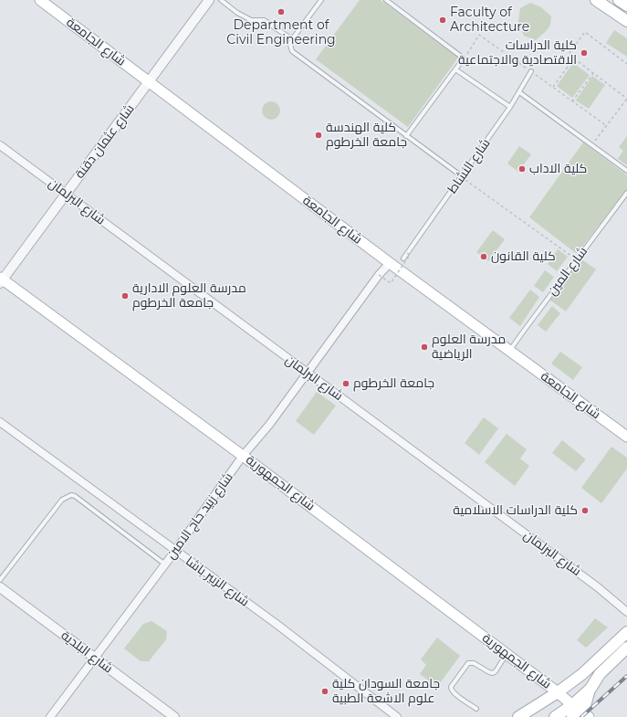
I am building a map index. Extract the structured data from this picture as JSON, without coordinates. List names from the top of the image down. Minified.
{"streets":{"main road":["شارع الجامعة","شارع الجمهورية"],"street":["شارع عثمان دقنة","شارع البرلمان","شارع زبيد حاج الامين","شارع الزبير باشا","شارع البلدية"],"lane":["شارع النشاط","شارع المين"]},"crossings":[["شارع الجامعة","شارع عثمان دقنة"],["شارع الجامعة","شارع المين"],["شارع الجامعة","شارع زبيد حاج الامين"],["شارع عثمان دقنة","شارع البرلمان"],["شارع عثمان دقنة","شارع الجمهورية"],["شارع البرلمان","شارع زبيد حاج الامين"],["شارع الجمهورية","شارع زبيد حاج الامين"],["شارع زبيد حاج الامين","شارع الزبير باشا"],["شارع زبيد حاج الامين","شارع البلدية"]],"places":["Department of Civil Engineering","Faculty of Architecture","كلية الدراسات الاقتصادية والاجتماعية","كلية الهندسة جامعة الخرطوم","كلية الاداب","كلية القانون","مدرسة العلوم الادارية جامعة الخرطوم","مدرسة العلوم الرياضية","جامعة الخرطوم","كلية الدراسات الاسلامية","جامعة السودان كلية علوم الاشعة الطبية"]}
